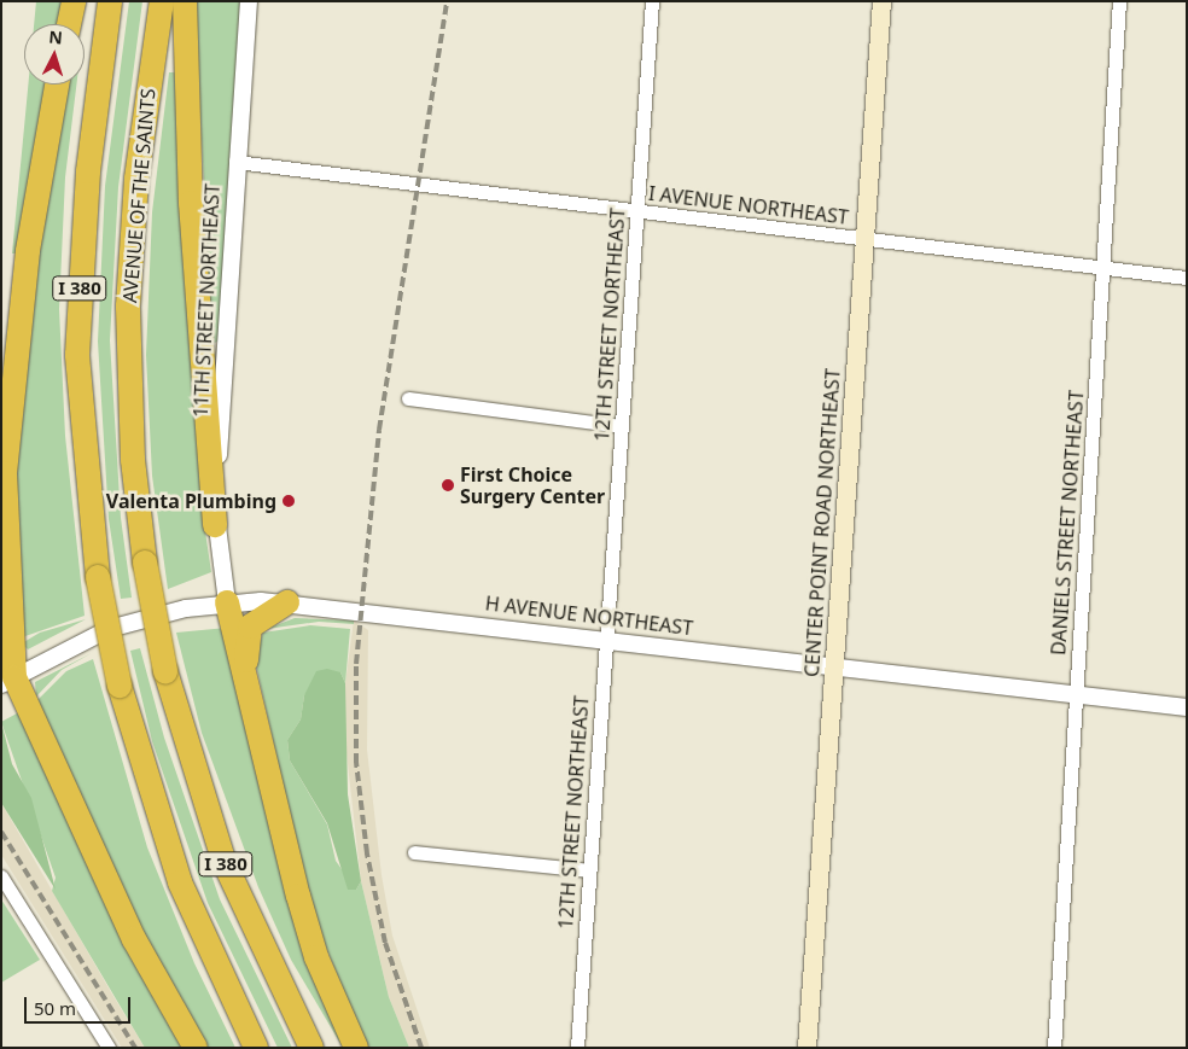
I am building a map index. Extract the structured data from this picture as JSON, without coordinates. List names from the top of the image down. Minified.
{"streets":{"highway":["AVENUE OF THE SAINTS","I 380"],"main road":["CENTER POINT ROAD NORTHEAST"],"street":["I AVENUE NORTHEAST","11TH STREET NORTHEAST","12TH STREET NORTHEAST","DANIELS STREET NORTHEAST","H AVENUE NORTHEAST"]},"crossings":[["I AVENUE NORTHEAST","11TH STREET NORTHEAST"],["I AVENUE NORTHEAST","12TH STREET NORTHEAST"],["I AVENUE NORTHEAST","CENTER POINT ROAD NORTHEAST"],["I AVENUE NORTHEAST","DANIELS STREET NORTHEAST"],["11TH STREET NORTHEAST","H AVENUE NORTHEAST"],["12TH STREET NORTHEAST","H AVENUE NORTHEAST"],["CENTER POINT ROAD NORTHEAST","H AVENUE NORTHEAST"],["DANIELS STREET NORTHEAST","H AVENUE NORTHEAST"]],"places":["First Choice Surgery Center","Valenta Plumbing"],"scale_bar":"50 m","north":"top"}
